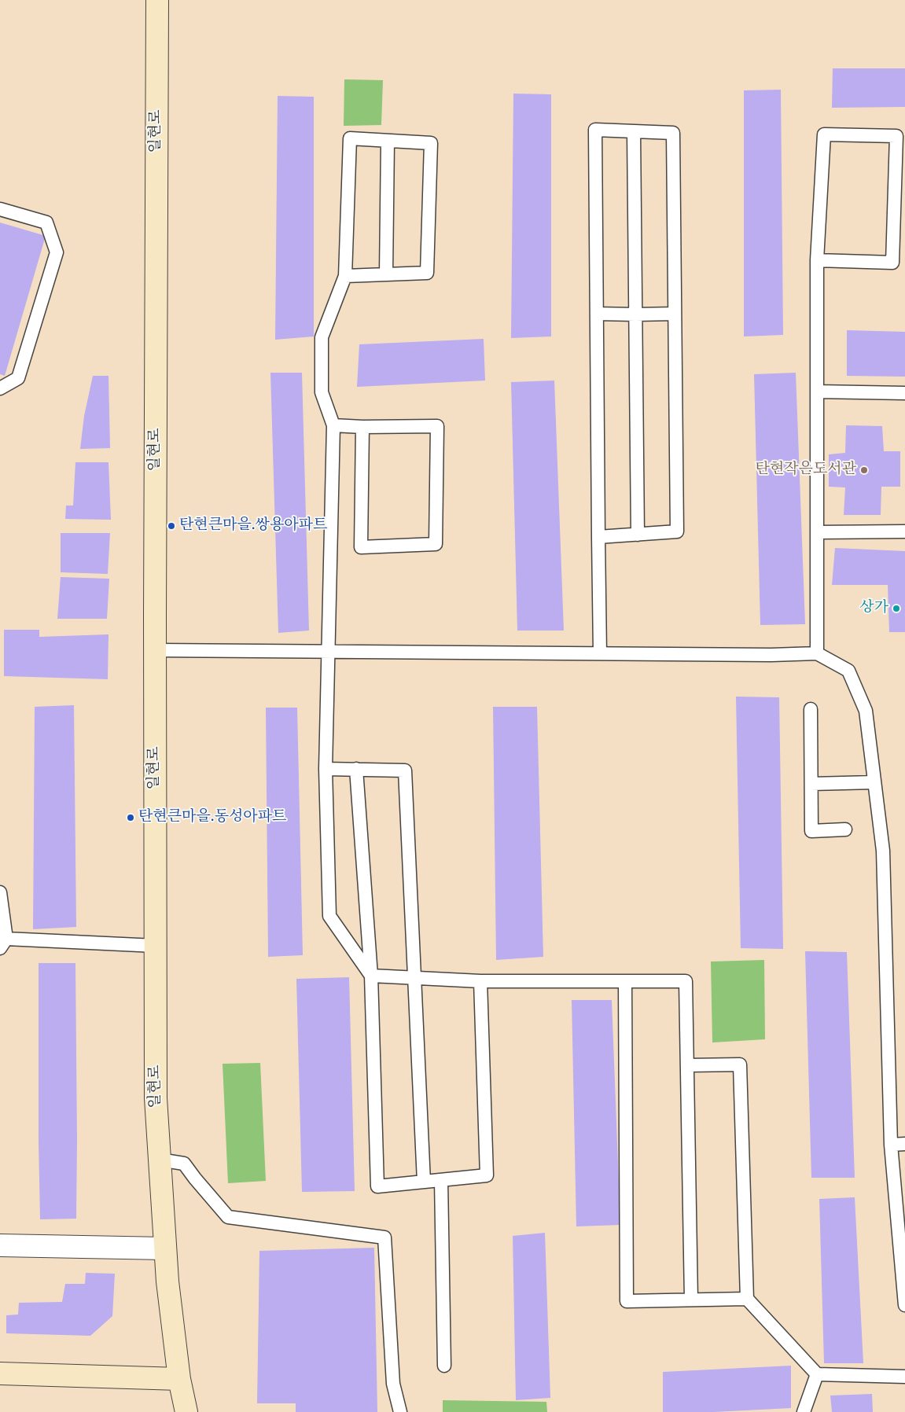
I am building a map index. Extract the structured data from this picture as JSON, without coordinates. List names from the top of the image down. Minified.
{"streets":{"main road":["일현로"]},"places":["탄현작은도서관","탄현큰마을.쌍용아파트","상가","탄현큰마을.동성아파트"]}
